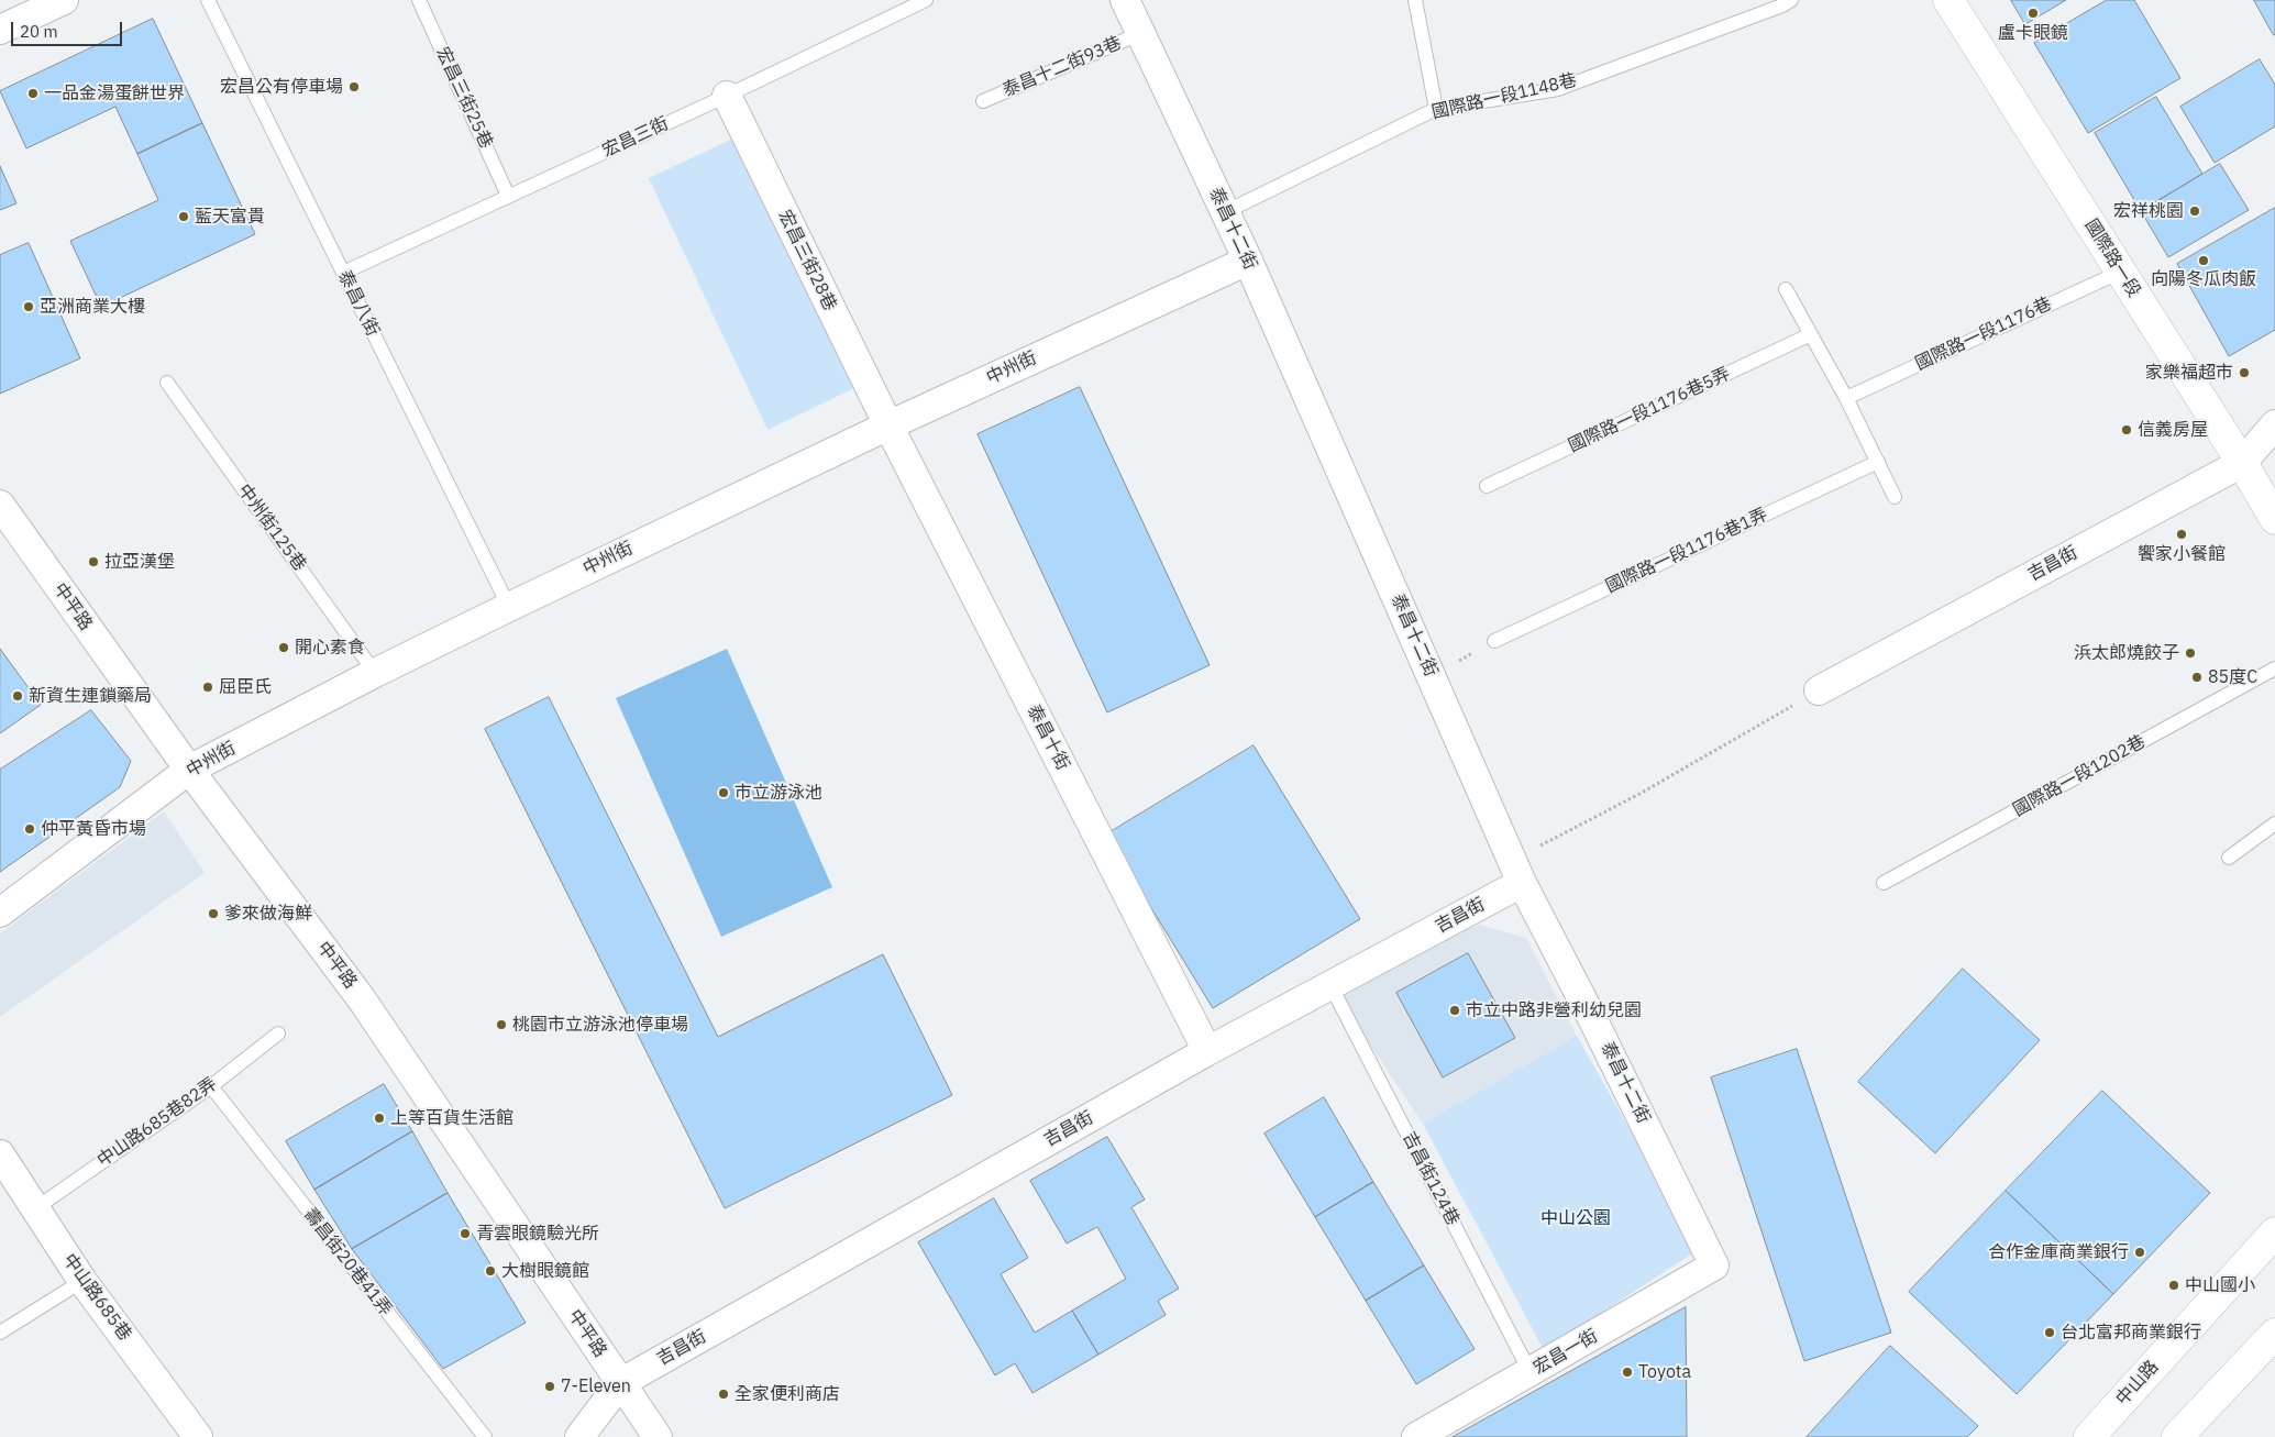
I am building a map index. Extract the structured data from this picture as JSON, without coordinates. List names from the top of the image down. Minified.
{"streets":{"street":["泰昌十二街","國際路一段","宏昌三街28巷","中州街","吉昌街","中平路","泰昌十街","中山路685巷","宏昌一街","中山路"],"lane":["泰昌十二街93巷","國際路一段1148巷","宏昌三街25巷","宏昌三街","泰昌八街","國際路一段1176巷","國際路一段1176巷5弄","中州街125巷","國際路一段1176巷1弄","國際路一段1202巷","中山路685巷82弄","吉昌街124巷","壽昌街20巷41弄"]},"crossings":[["泰昌十二街93巷","泰昌十二街"],["國際路一段1148巷","泰昌十二街"],["宏昌三街25巷","宏昌三街"],["宏昌三街","宏昌三街28巷"],["宏昌三街","泰昌八街"],["泰昌十二街","中州街"],["泰昌十二街","吉昌街"],["泰昌十二街","宏昌一街"],["國際路一段","國際路一段1176巷"],["國際路一段","吉昌街"],["宏昌三街28巷","中州街"],["宏昌三街28巷","泰昌十街"],["泰昌八街","中州街"],["中州街","中州街125巷"],["中州街","中平路"],["中州街","泰昌十街"],["吉昌街","中平路"],["吉昌街","泰昌十街"],["吉昌街","吉昌街124巷"],["中山路685巷82弄","壽昌街20巷41弄"],["中山路685巷82弄","中山路685巷"],["吉昌街124巷","宏昌一街"]],"parks":["中山公園"],"places":["盧卡眼鏡","宏昌公有停車場","一品金湯蛋餅世界","宏祥桃園","藍天富貴","向陽冬瓜肉飯","亞洲商業大樓","家樂福超市","信義房屋","饗家小餐館","拉亞漢堡","開心素食","浜太郎燒餃子","85度C","屈臣氏","新資生連鎖藥局","市立游泳池","仲平黃昏市場","爹來做海鮮","市立中路非營利幼兒園","桃園市立游泳池停車場","上等百貨生活館","青雲眼鏡驗光所","合作金庫商業銀行","大樹眼鏡館","中山國小","台北富邦商業銀行","Toyota","7-Eleven","全家便利商店"],"scale_bar":"20 m"}
